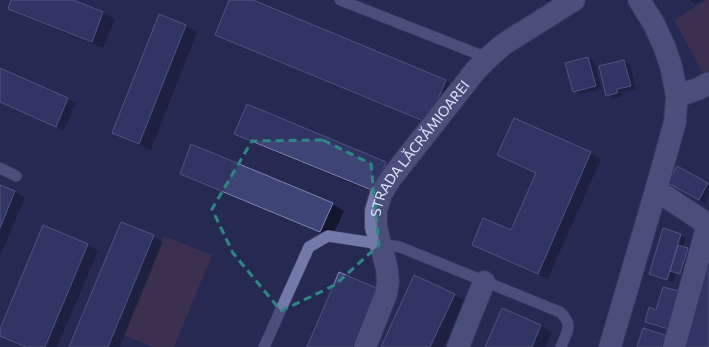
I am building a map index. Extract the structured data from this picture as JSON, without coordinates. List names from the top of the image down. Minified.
{"streets":{"street":["STRADA LĂCRĂMIOAREI"]}}
